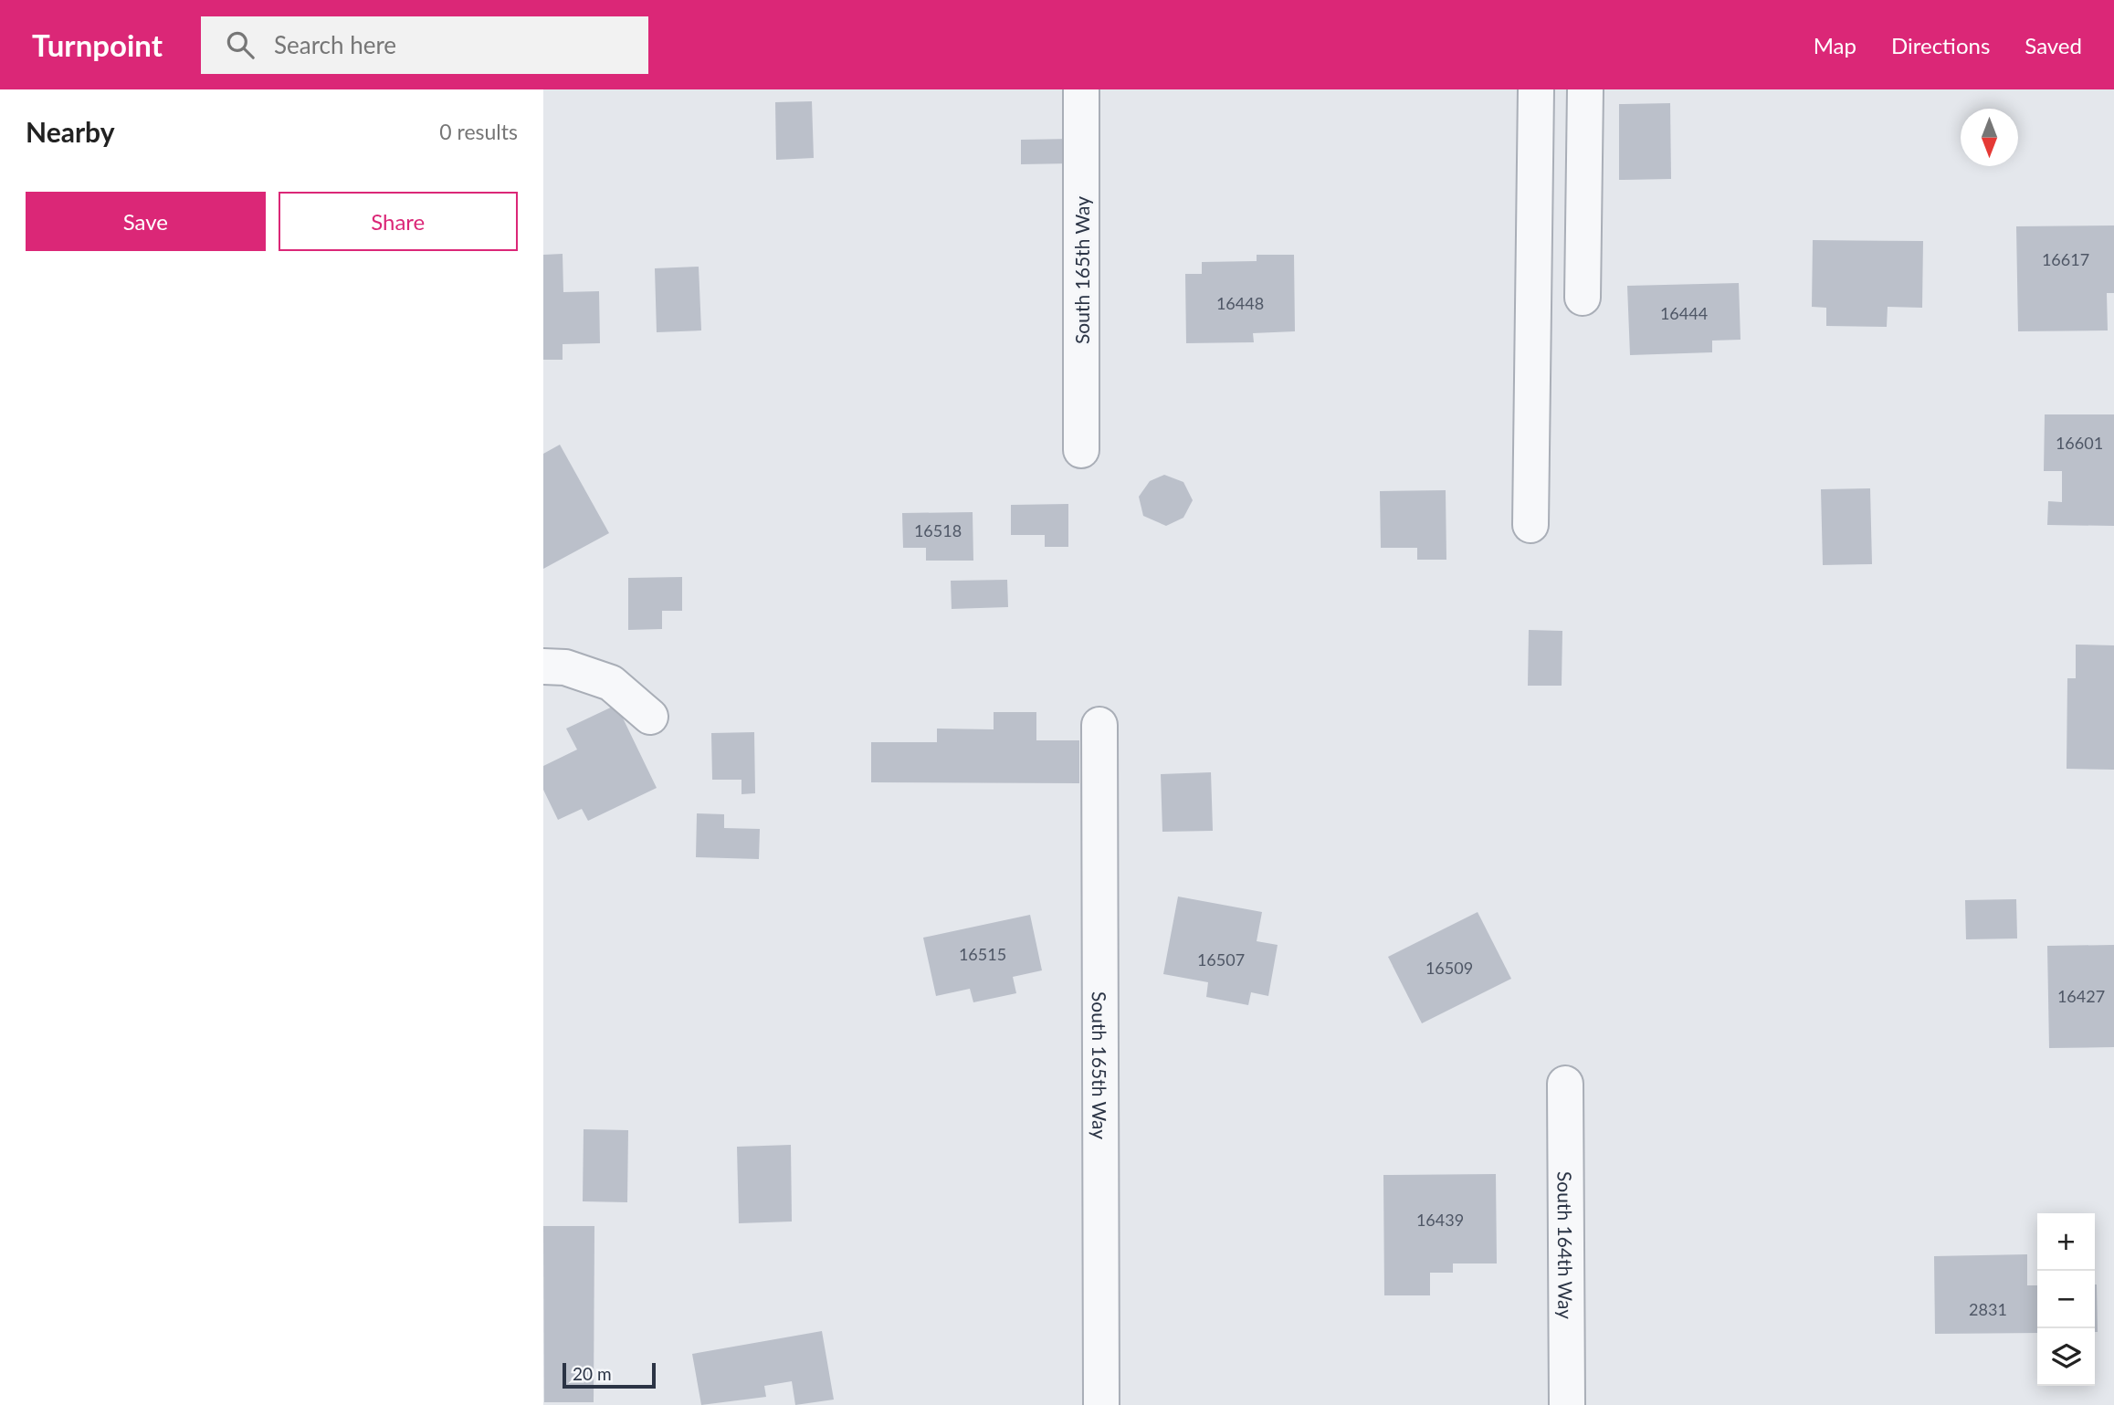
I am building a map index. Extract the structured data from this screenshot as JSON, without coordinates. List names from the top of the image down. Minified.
{"streets":{"street":["South 165th Way","South 164th Way"]},"house_numbers":["16617","16448","16444","16601","16518","16515","16507","16509","16427","16439","2831"],"scale_bar":"20 m","north":"bottom","page":{"header":"Turnpoint","search":"Search here","nav":["Map","Directions","Saved"],"heading":["Nearby","0 results"],"buttons":["Save","Share"],"map_buttons":["+","−"],"scale":"20 m"}}
